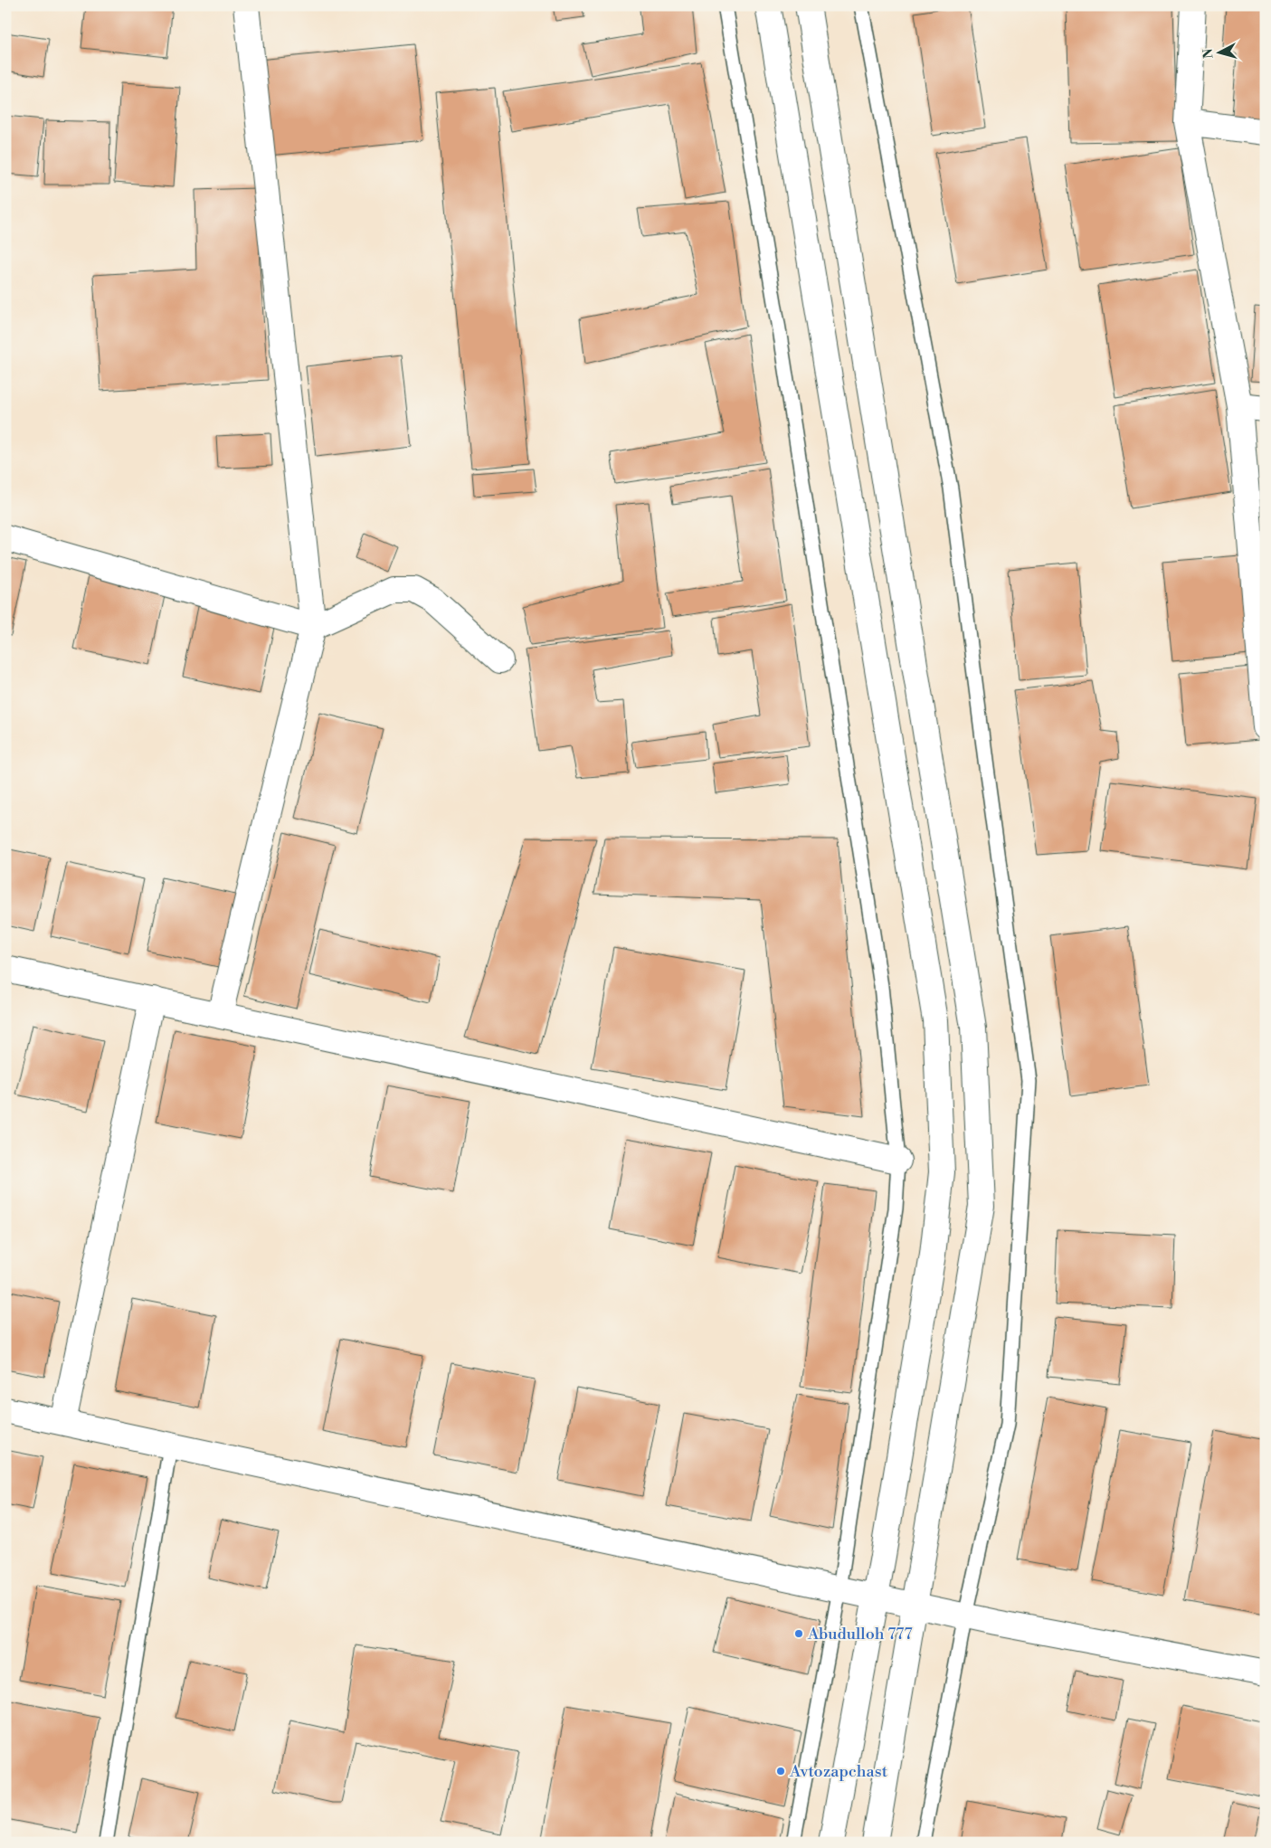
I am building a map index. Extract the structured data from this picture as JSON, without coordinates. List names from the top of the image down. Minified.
{"places":["Abudulloh 777","Avtozapchast"],"north":"left"}
